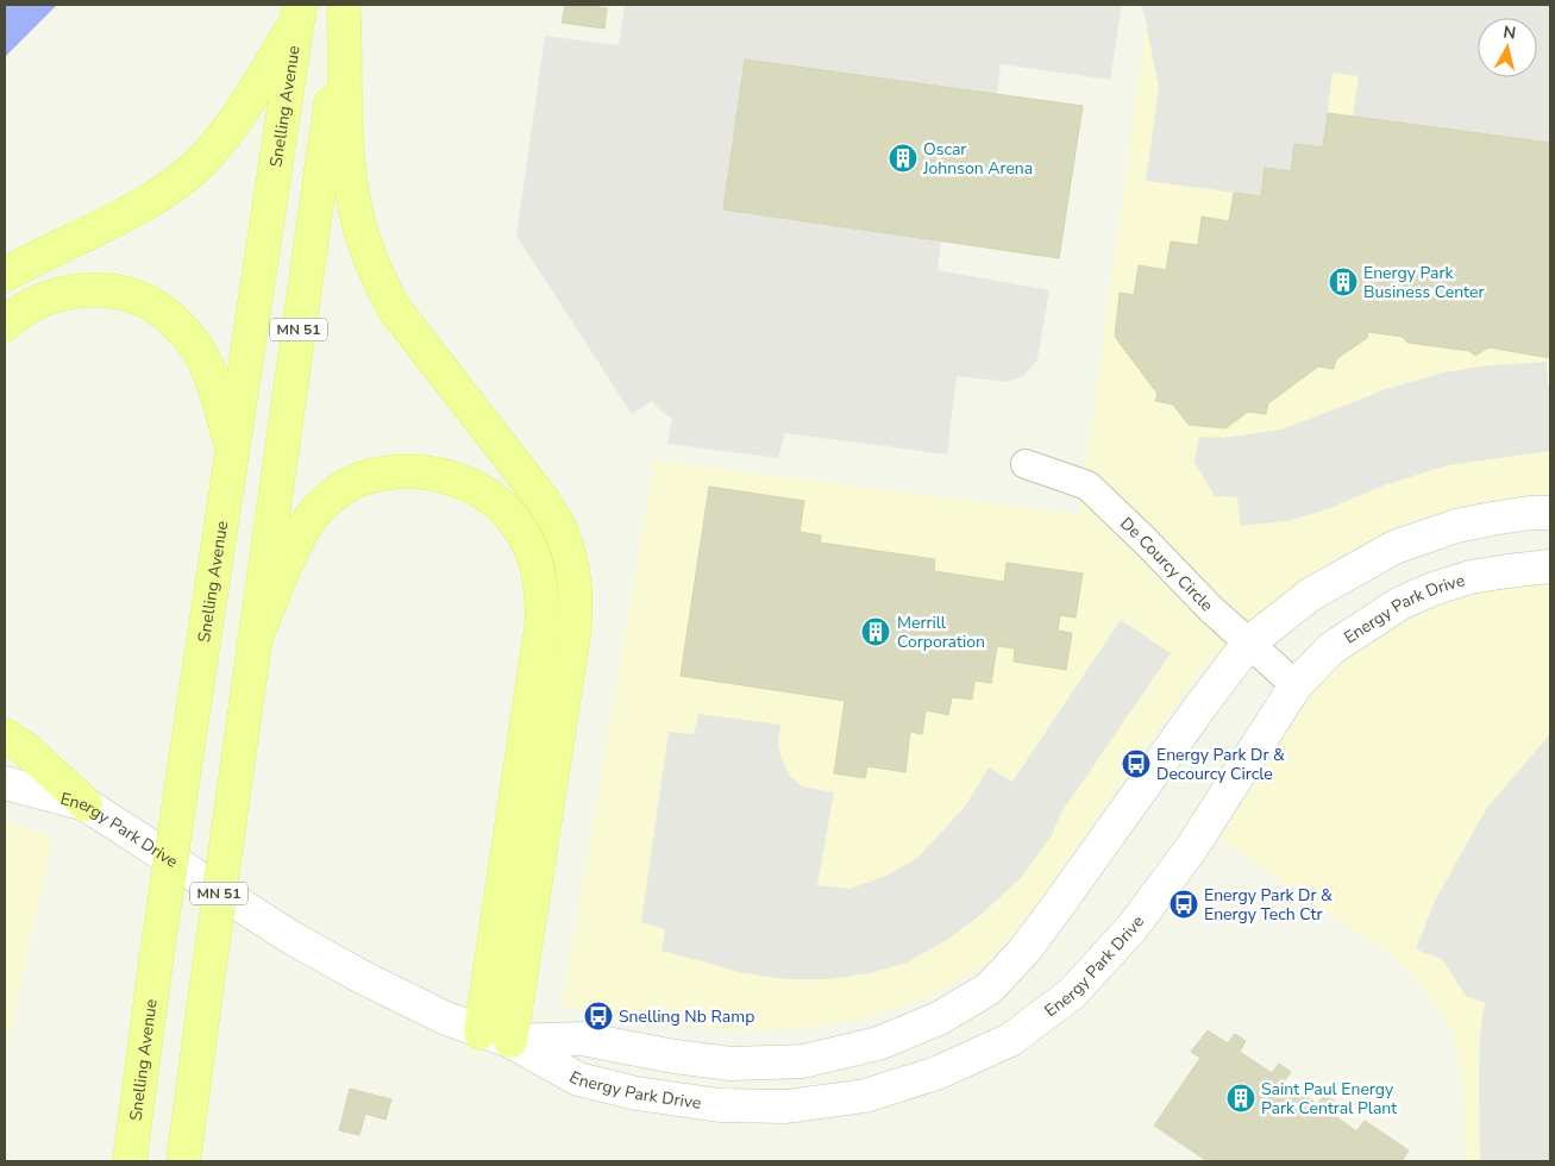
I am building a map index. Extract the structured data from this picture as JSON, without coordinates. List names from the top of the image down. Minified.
{"streets":{"main road":["Snelling Avenue","MN 51"],"street":["De Courcy Circle","Energy Park Drive"]},"crossings":[["De Courcy Circle","Energy Park Drive"]],"places":{"building":["Oscar Johnson Arena","Energy Park Business Center","Merrill Corporation","Saint Paul Energy Park Central Plant"],"bus stop":["Energy Park Dr & Decourcy Circle","Energy Park Dr & Energy Tech Ctr","Snelling Nb Ramp"]},"north":"top"}
